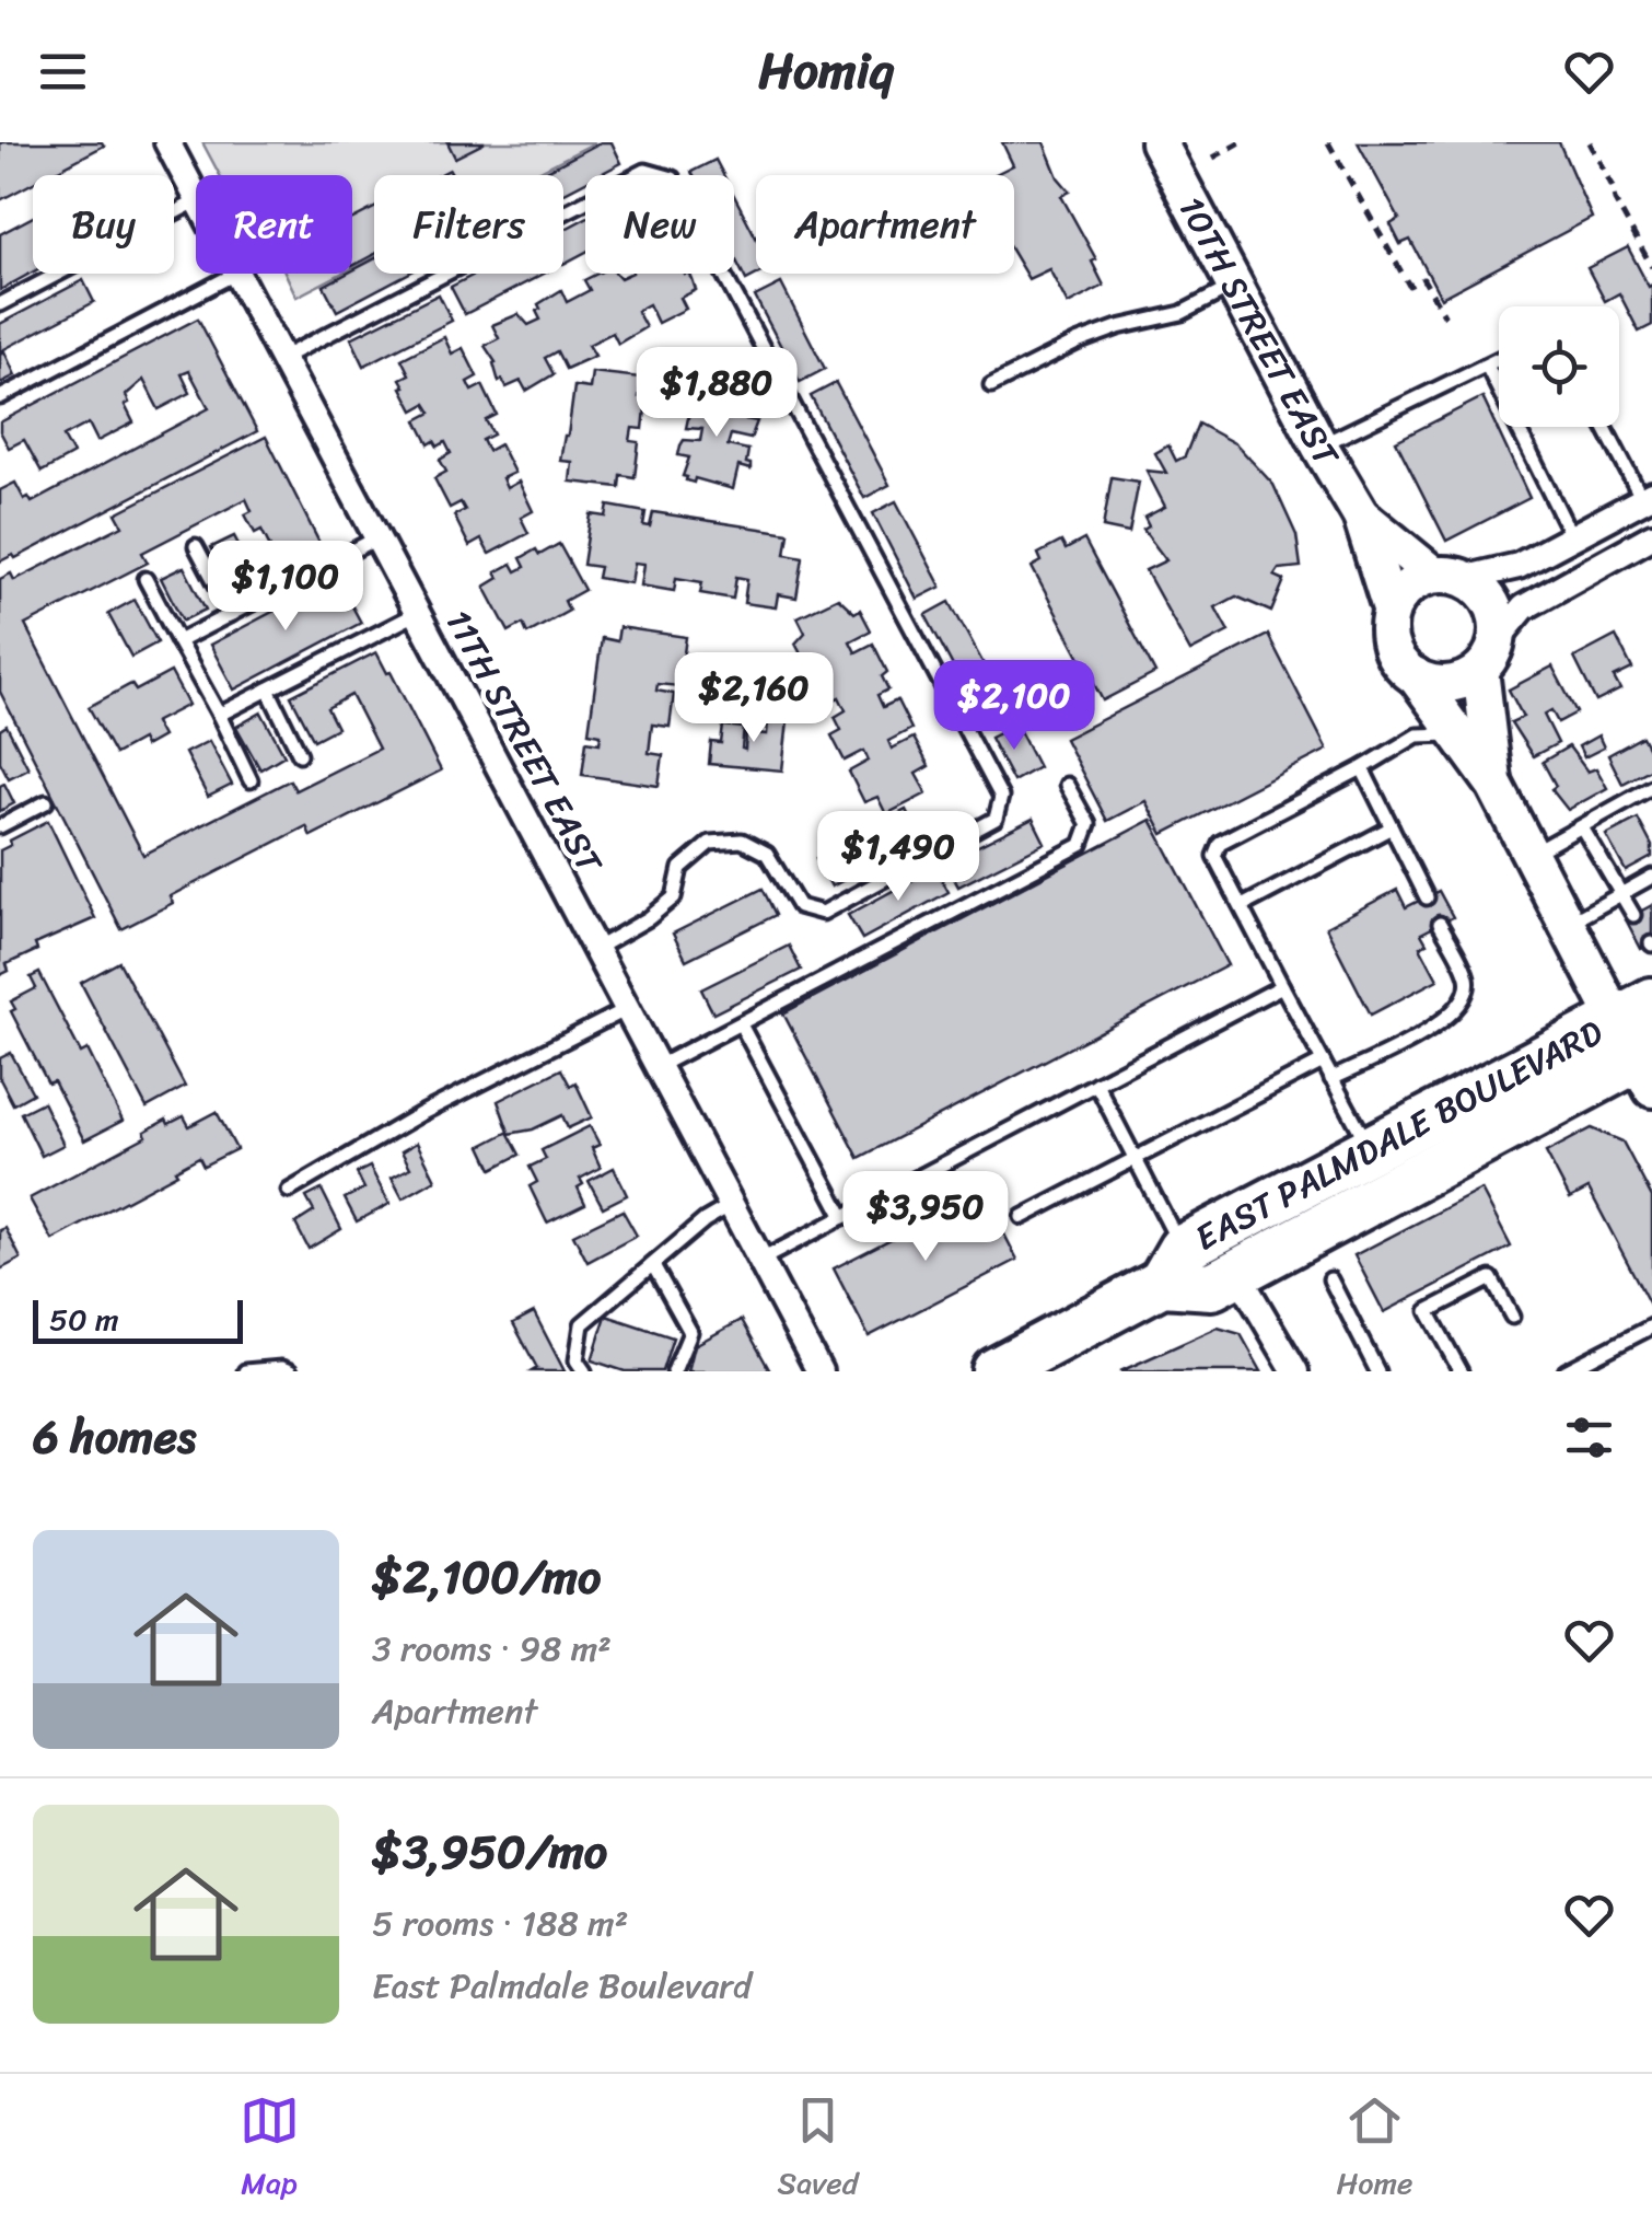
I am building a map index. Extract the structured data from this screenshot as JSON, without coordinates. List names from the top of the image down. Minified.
{"streets":{"highway":["EAST PALMDALE BOULEVARD"],"main road":["10TH STREET EAST"],"street":["11TH STREET EAST"]},"scale_bar":"50 m","page":{"header":"Homiq","chip":["Buy","Rent","Filters","New","Apartment"],"price":["$1,880","$1,100","$2,160","$2,100","$1,490","$3,950"],"scale":"50 m","heading":"6 homes","list":[{"name":"$2,100/mo","note":"3 rooms · 98 m² · Apartment"},{"name":"$3,950/mo","note":"5 rooms · 188 m² · East Palmdale Boulevard"}],"tabs":["Map","Saved","Home"]}}
